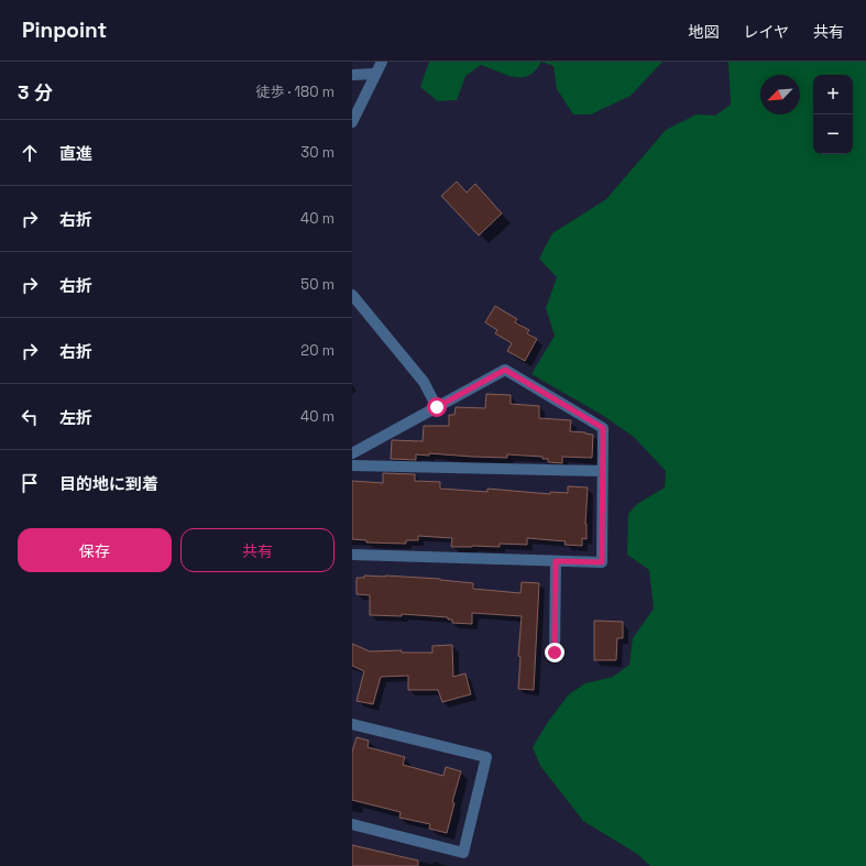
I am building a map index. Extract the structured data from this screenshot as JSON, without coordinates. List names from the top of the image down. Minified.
{"north":"bottom left","page":{"header":"Pinpoint","nav":["地図","レイヤ","共有"],"heading":["3 分","徒歩 · 180 m"],"map_buttons":["+","−"],"list":[["直進","30 m"],["右折","40 m"],["右折","50 m"],["右折","20 m"],["左折","40 m"],"目的地に到着"],"buttons":["保存","共有"]}}
